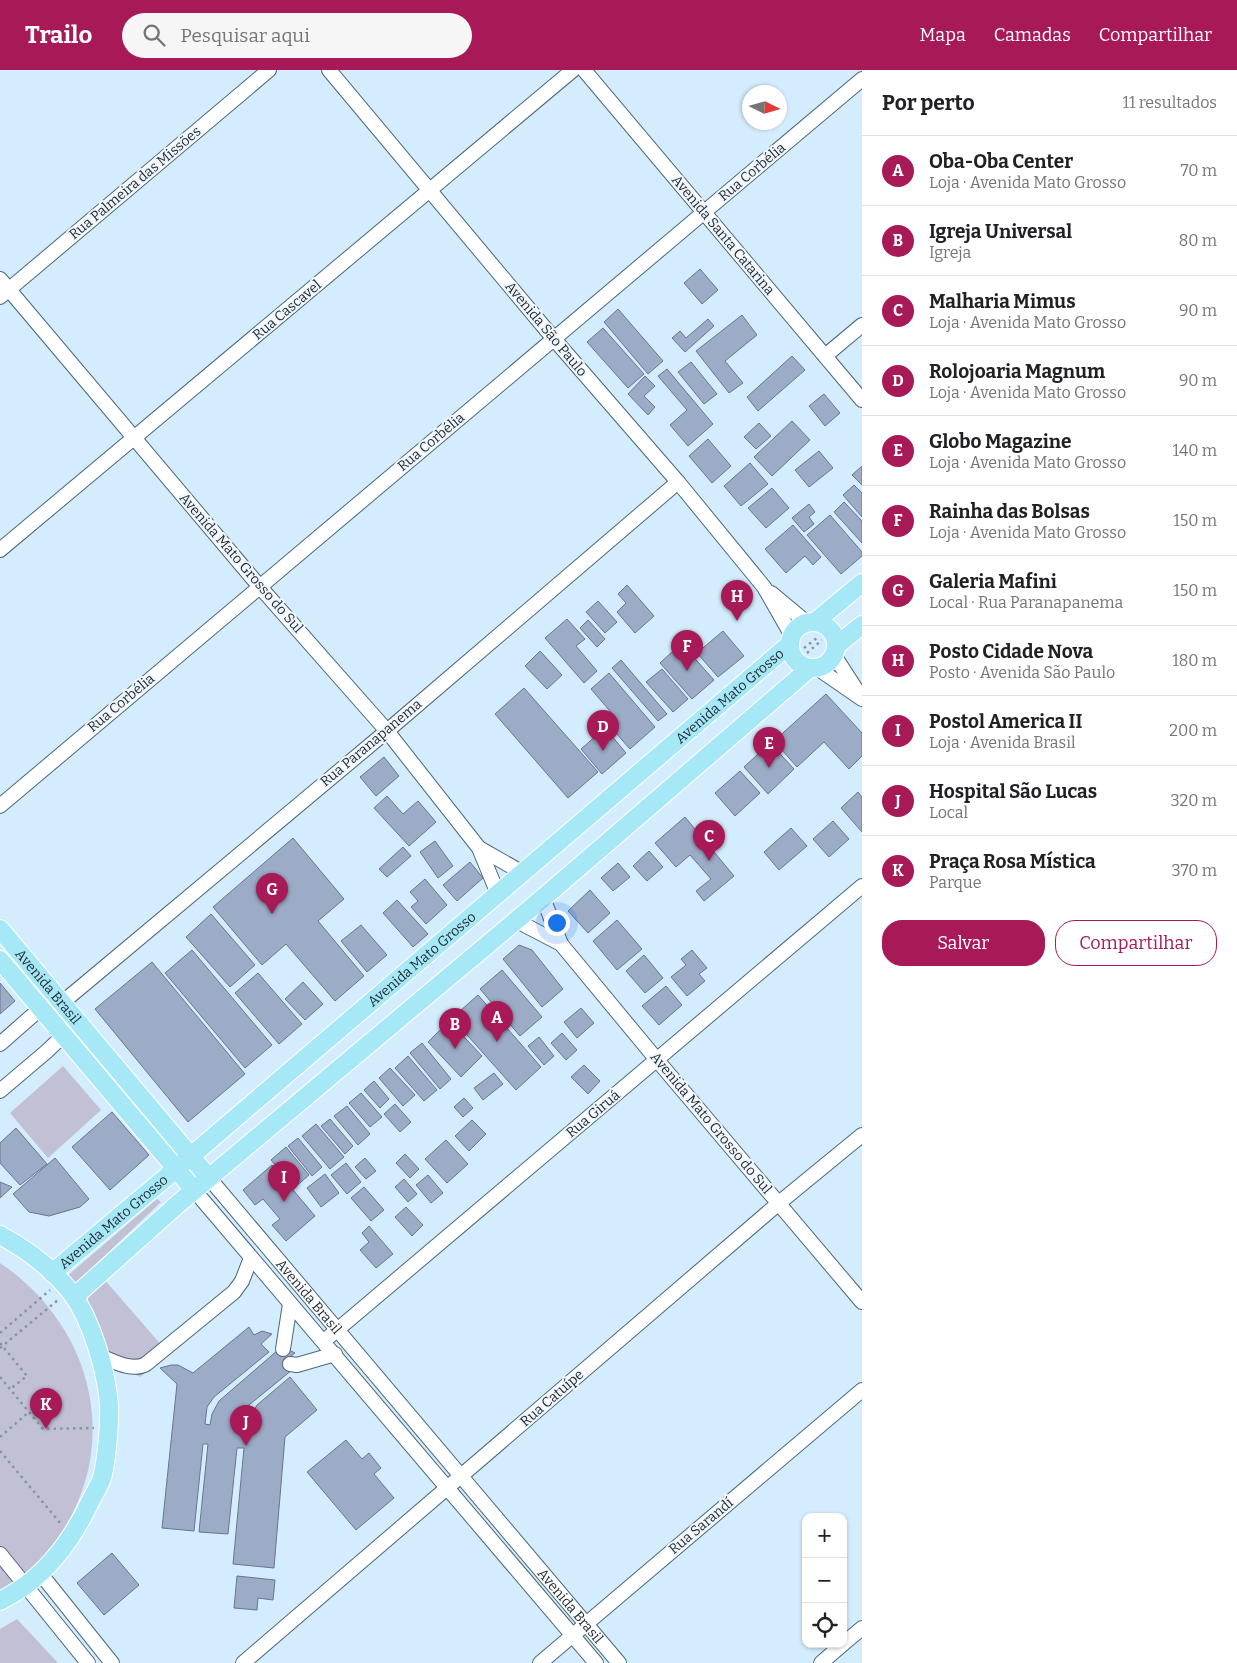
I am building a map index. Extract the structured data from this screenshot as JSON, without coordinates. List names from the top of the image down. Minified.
{"streets":{"main road":["Avenida Mato Grosso","Avenida Brasil"],"street":["Rua Corbélia","Rua Palmeira das Missões","Avenida Santa Catarina","Rua Cascavel","Avenida São Paulo","Avenida Mato Grosso do Sul","Rua Paranapanema","Rua Giruá","Rua Catuípe","Rua Sarandí"]},"crossings":[["Rua Corbélia","Avenida Santa Catarina"],["Rua Corbélia","Avenida São Paulo"],["Rua Corbélia","Avenida Mato Grosso do Sul"],["Rua Palmeira das Missões","Avenida Mato Grosso do Sul"],["Rua Cascavel","Avenida São Paulo"],["Rua Cascavel","Avenida Mato Grosso do Sul"],["Avenida São Paulo","Avenida Mato Grosso"],["Avenida São Paulo","Rua Paranapanema"],["Avenida Mato Grosso do Sul","Rua Paranapanema"],["Avenida Mato Grosso do Sul","Rua Giruá"],["Avenida Mato Grosso do Sul","Rua Catuípe"],["Avenida Mato Grosso","Avenida Brasil"],["Rua Paranapanema","Avenida Brasil"],["Avenida Brasil","Rua Giruá"],["Avenida Brasil","Rua Catuípe"],["Avenida Brasil","Rua Sarandí"]],"north":"right","page":{"header":"Trailo","search":"Pesquisar aqui","nav":["Mapa","Camadas","Compartilhar"],"heading":["Por perto","11 resultados"],"list":[{"mark":"A","name":"Oba-Oba Center","note":"Loja · Avenida Mato Grosso","value":"70 m"},{"mark":"B","name":"Igreja Universal","note":"Igreja","value":"80 m"},{"mark":"C","name":"Malharia Mimus","note":"Loja · Avenida Mato Grosso","value":"90 m"},{"mark":"D","name":"Rolojoaria Magnum","note":"Loja · Avenida Mato Grosso","value":"90 m"},{"mark":"E","name":"Globo Magazine","note":"Loja · Avenida Mato Grosso","value":"140 m"},{"mark":"F","name":"Rainha das Bolsas","note":"Loja · Avenida Mato Grosso","value":"150 m"},{"mark":"G","name":"Galeria Mafini","note":"Local · Rua Paranapanema","value":"150 m"},{"mark":"H","name":"Posto Cidade Nova","note":"Posto · Avenida São Paulo","value":"180 m"},{"mark":"I","name":"Postol America II","note":"Loja · Avenida Brasil","value":"200 m"},{"mark":"J","name":"Hospital São Lucas","note":"Local","value":"320 m"},{"mark":"K","name":"Praça Rosa Mística","note":"Parque","value":"370 m"}],"pins":["H","F","D","E","C","G","A","B","I","K","J"],"buttons":["Salvar","Compartilhar"],"map_buttons":["+","−"]}}
